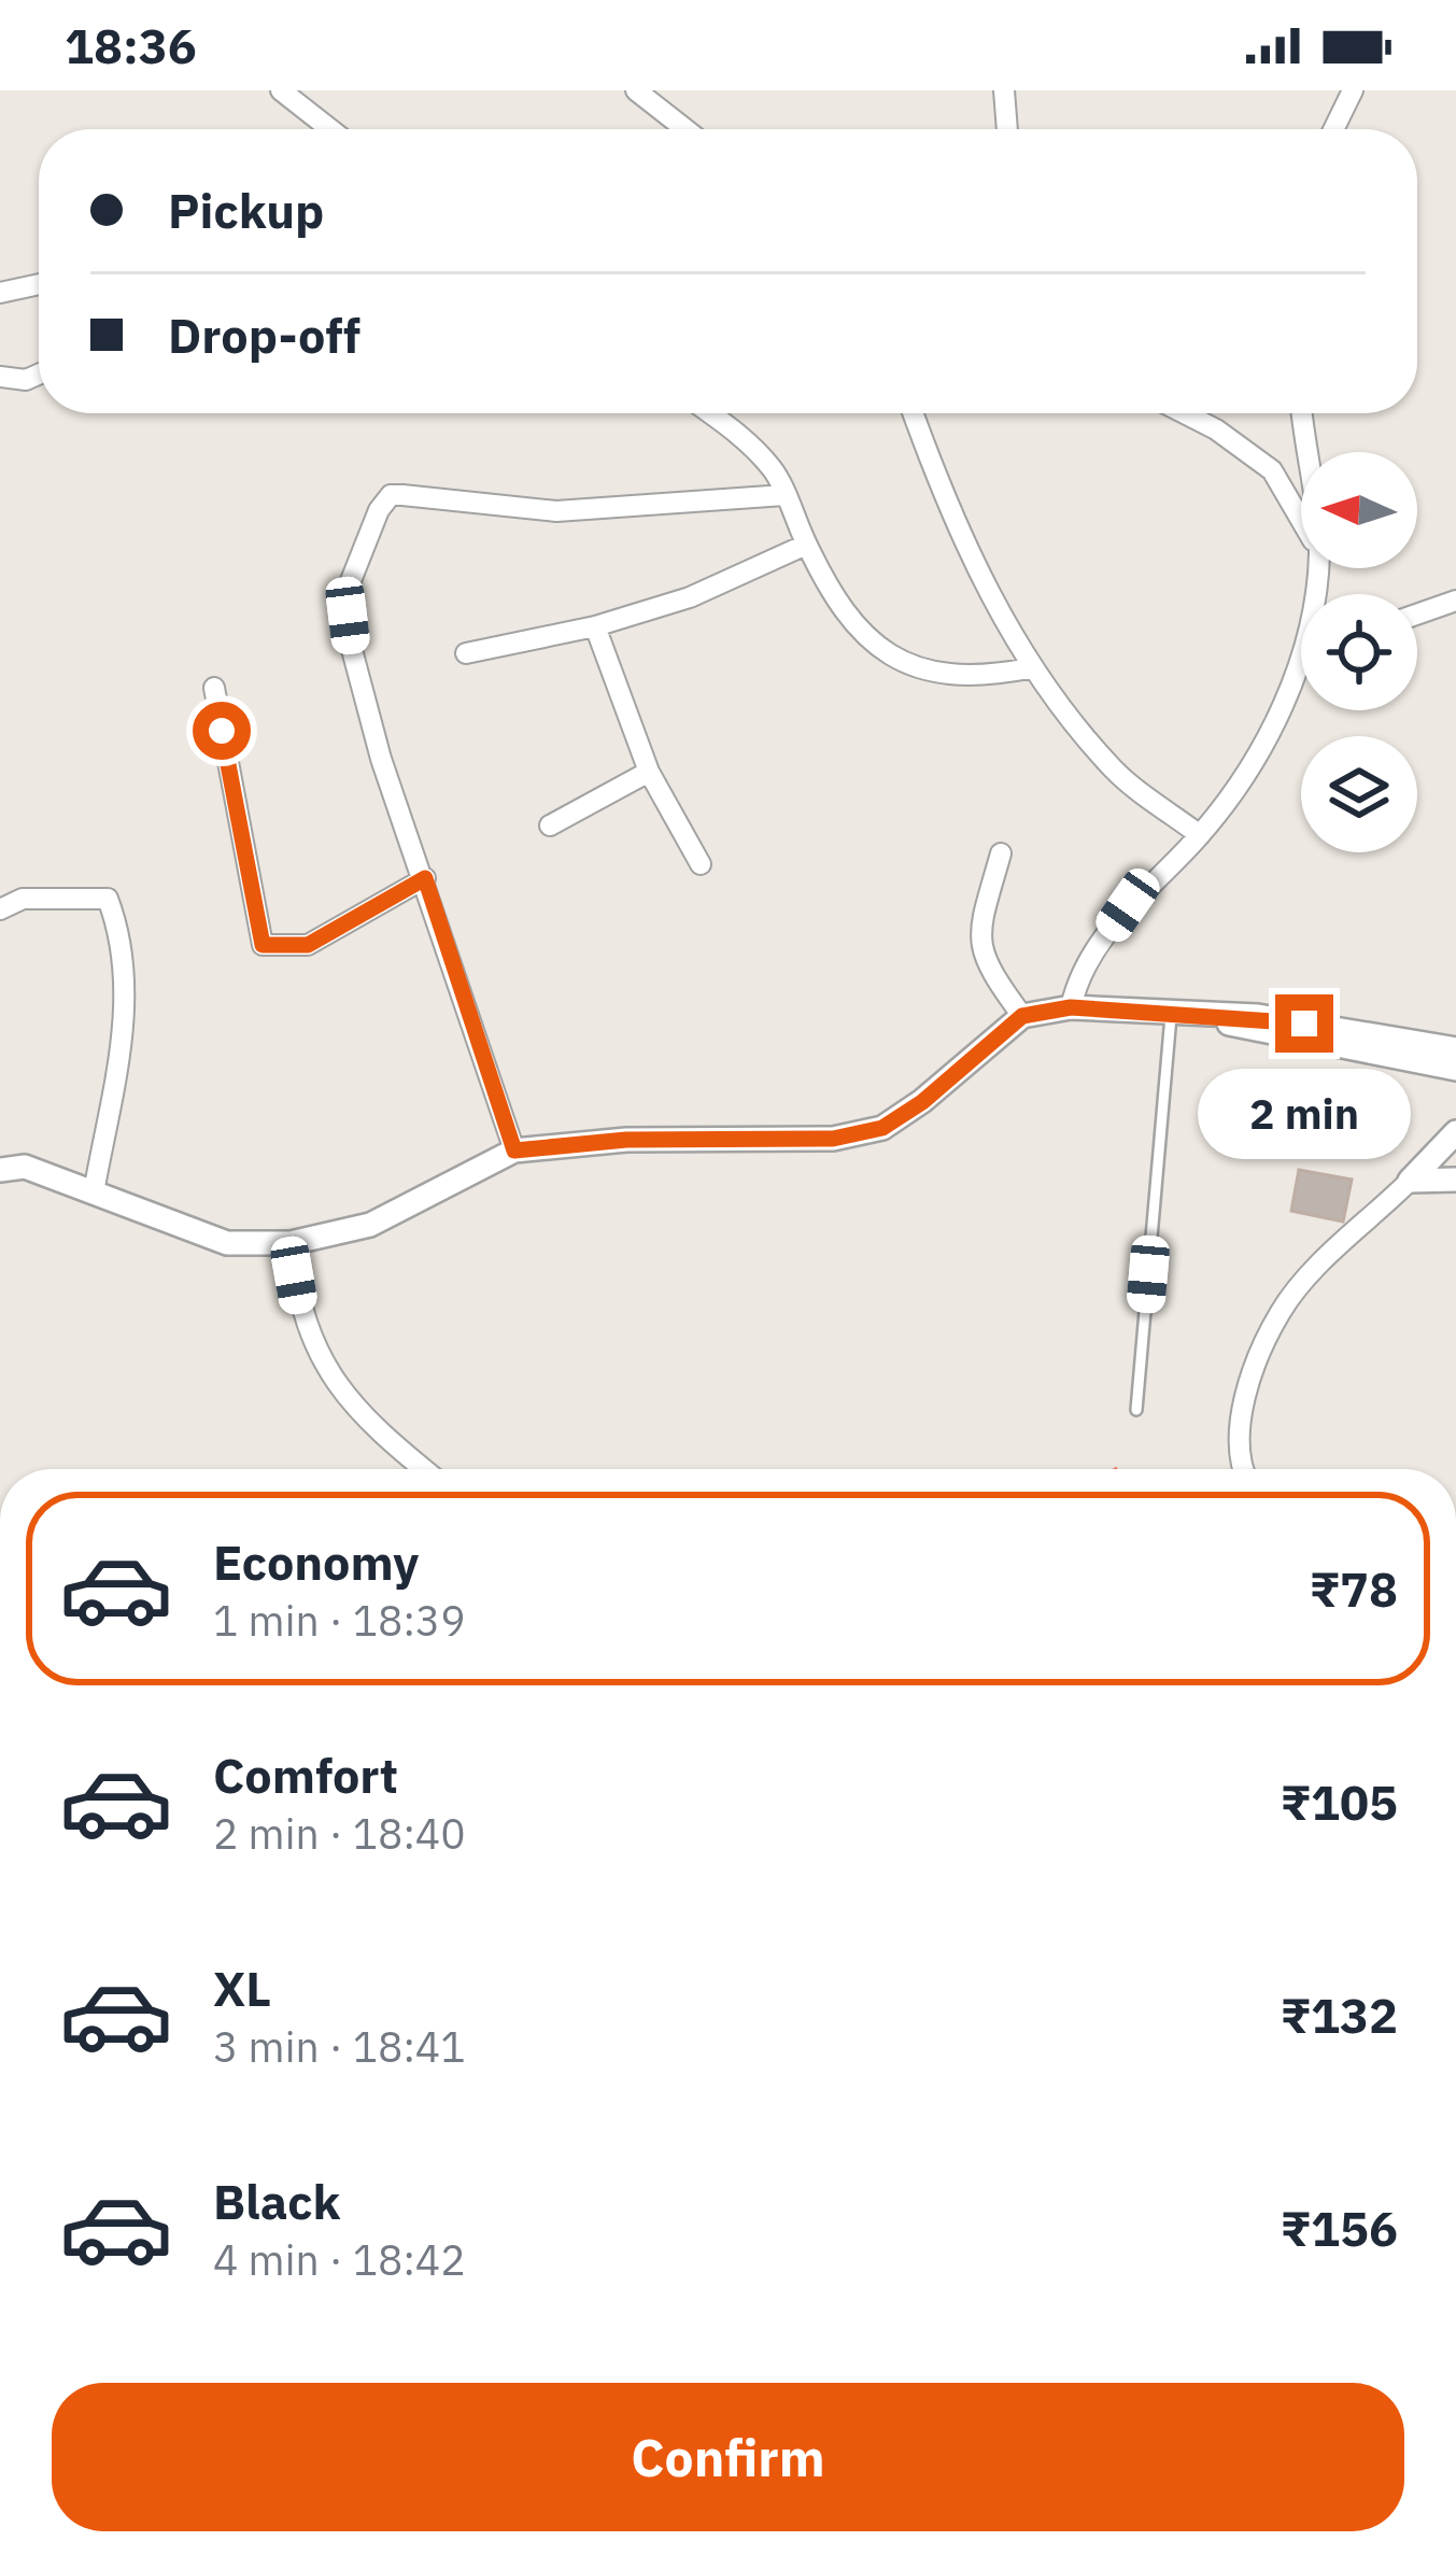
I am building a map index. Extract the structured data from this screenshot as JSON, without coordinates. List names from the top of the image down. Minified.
{"north":"left","page":{"status":"18:36","banner":["Pickup","Drop-off"],"bubble":"2 min","list":[{"name":"Economy","note":"1 min · 18:39","value":"₹78"},{"name":"Comfort","note":"2 min · 18:40","value":"₹105"},{"name":"XL","note":"3 min · 18:41","value":"₹132"},{"name":"Black","note":"4 min · 18:42","value":"₹156"}],"buttons":"Confirm"}}
